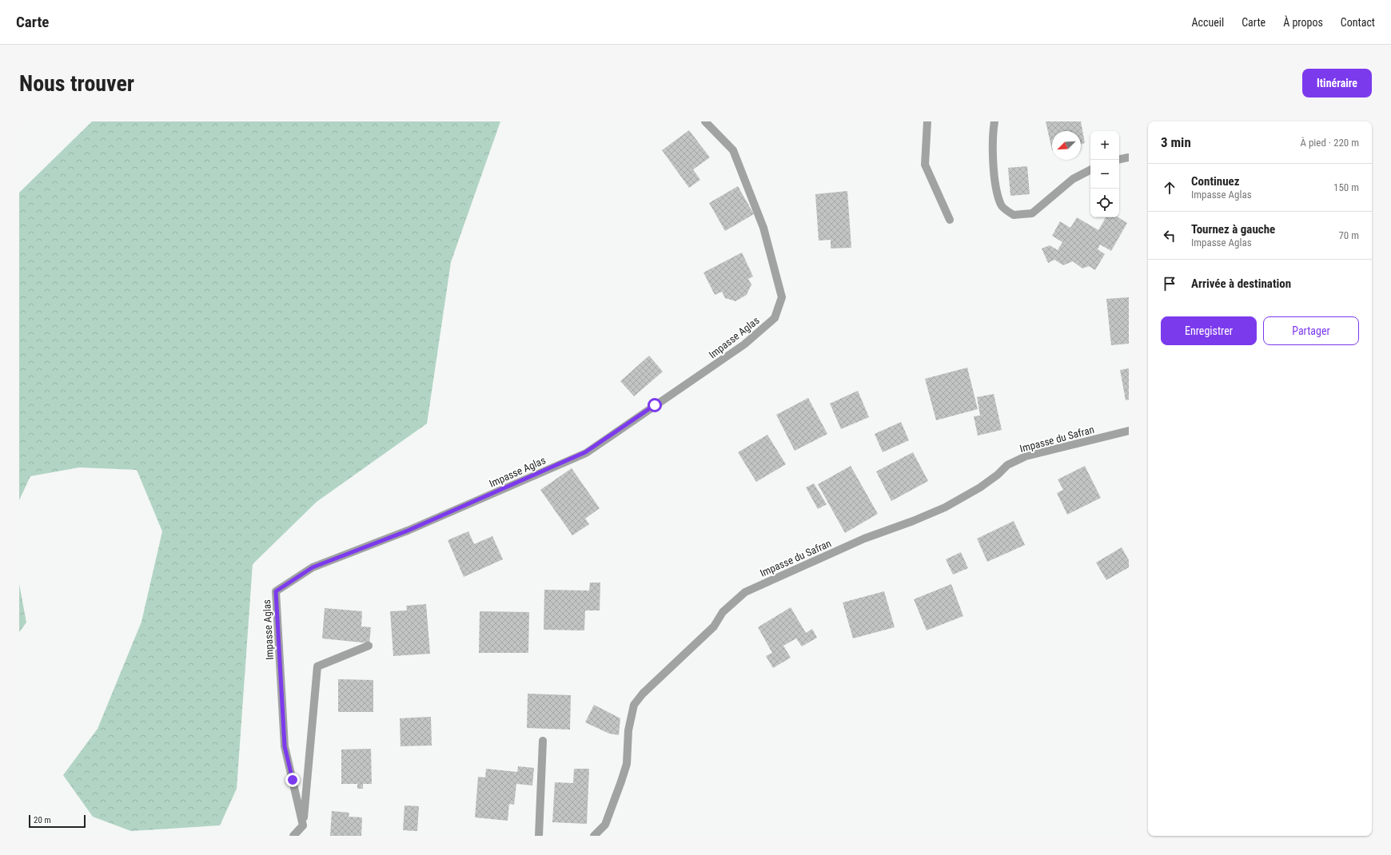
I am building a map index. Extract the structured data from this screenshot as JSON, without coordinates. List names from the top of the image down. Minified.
{"streets":{"street":["Impasse Aglas","Impasse du Safran"]},"scale_bar":"20 m","north":"bottom left","page":{"header":"Carte","nav":["Accueil","Carte","À propos","Contact"],"buttons":["Itinéraire",["Enregistrer","Partager"]],"title":"Nous trouver","heading":["3 min","À pied · 220 m"],"map_buttons":["+","−"],"list":[["Continuez","Impasse Aglas","150 m"],["Tournez à gauche","Impasse Aglas","70 m"],"Arrivée à destination"],"scale":"20 m"}}
